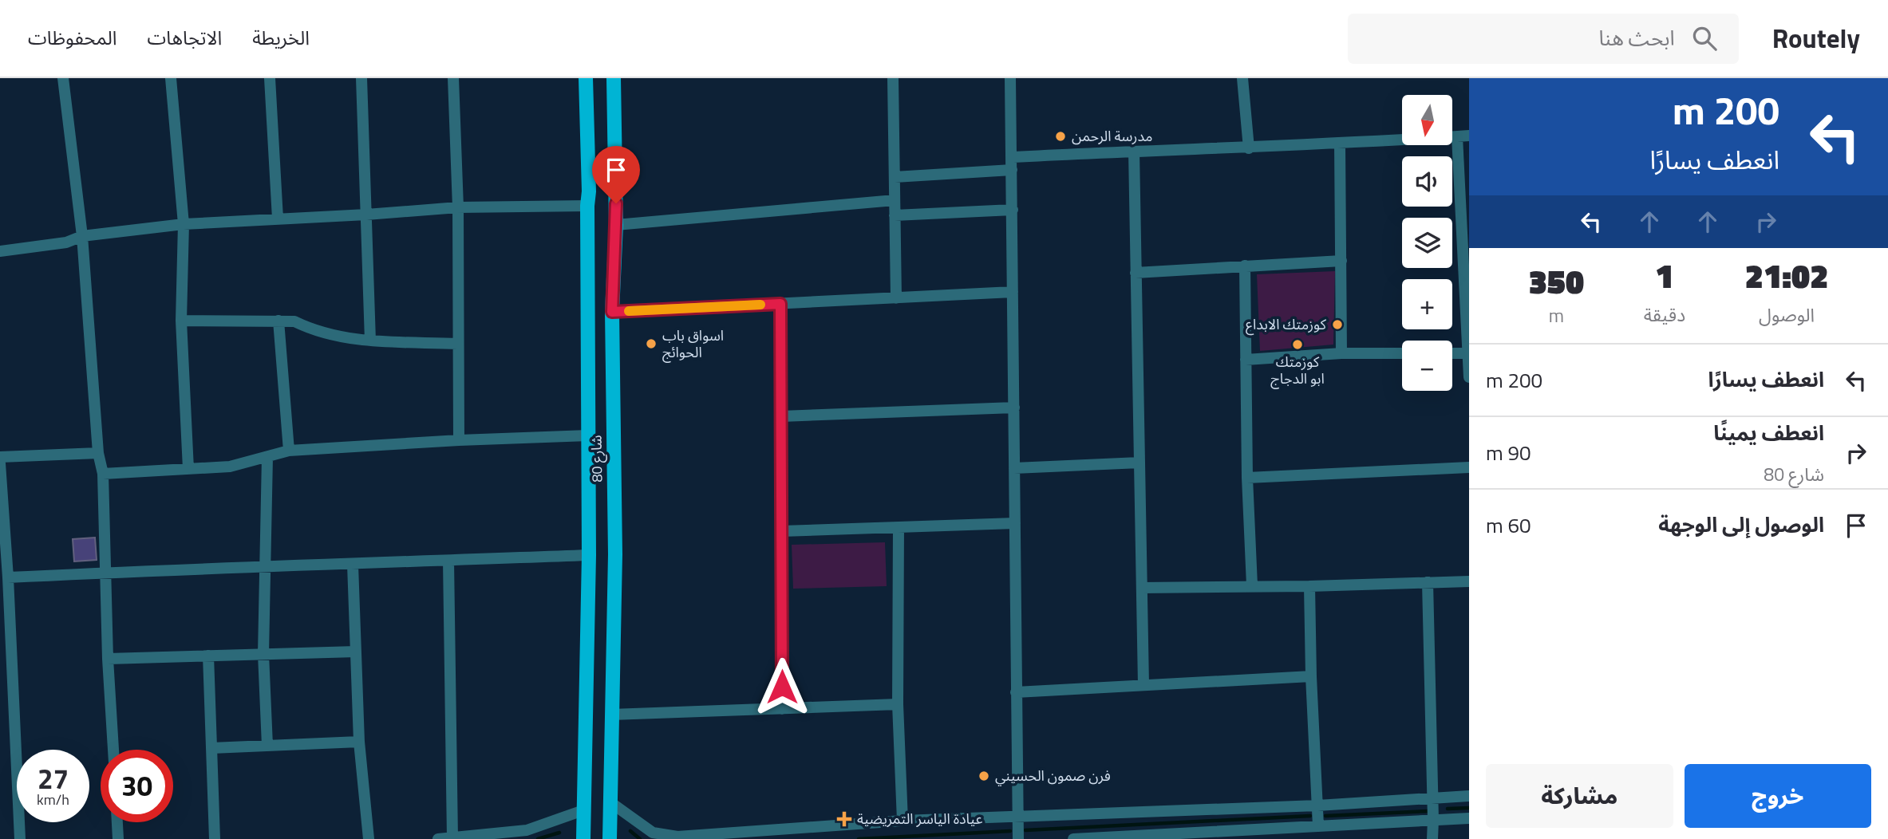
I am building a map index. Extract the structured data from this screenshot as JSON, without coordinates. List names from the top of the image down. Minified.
{"streets":{"main road":["شارع 80"]},"places":{"other":["مدرسة الرحمن","كوزمتك الابداع","اسواق باب الحوائج","كوزمتك ابو الدجاج","فرن صمون الحسيني"],"health":["عيادة الياسر التمريضية"]},"north":"bottom","page":{"header":"Routely","search":"ابحث هنا","nav":["الخريطة","الاتجاهات","المحفوظات"],"turn":["200 m","انعطف يسارًا"],"map_buttons":["+","−"],"eta":["21:02","الوصول","1","دقيقة","350","m"],"list":[{"name":"انعطف يسارًا","value":"200 m"},{"name":"انعطف يمينًا","note":"شارع 80","value":"90 m"},{"name":"الوصول إلى الوجهة","value":"60 m"}],"speed":"27 km/h","limit":"30","buttons":["خروج","مشاركة"]}}
